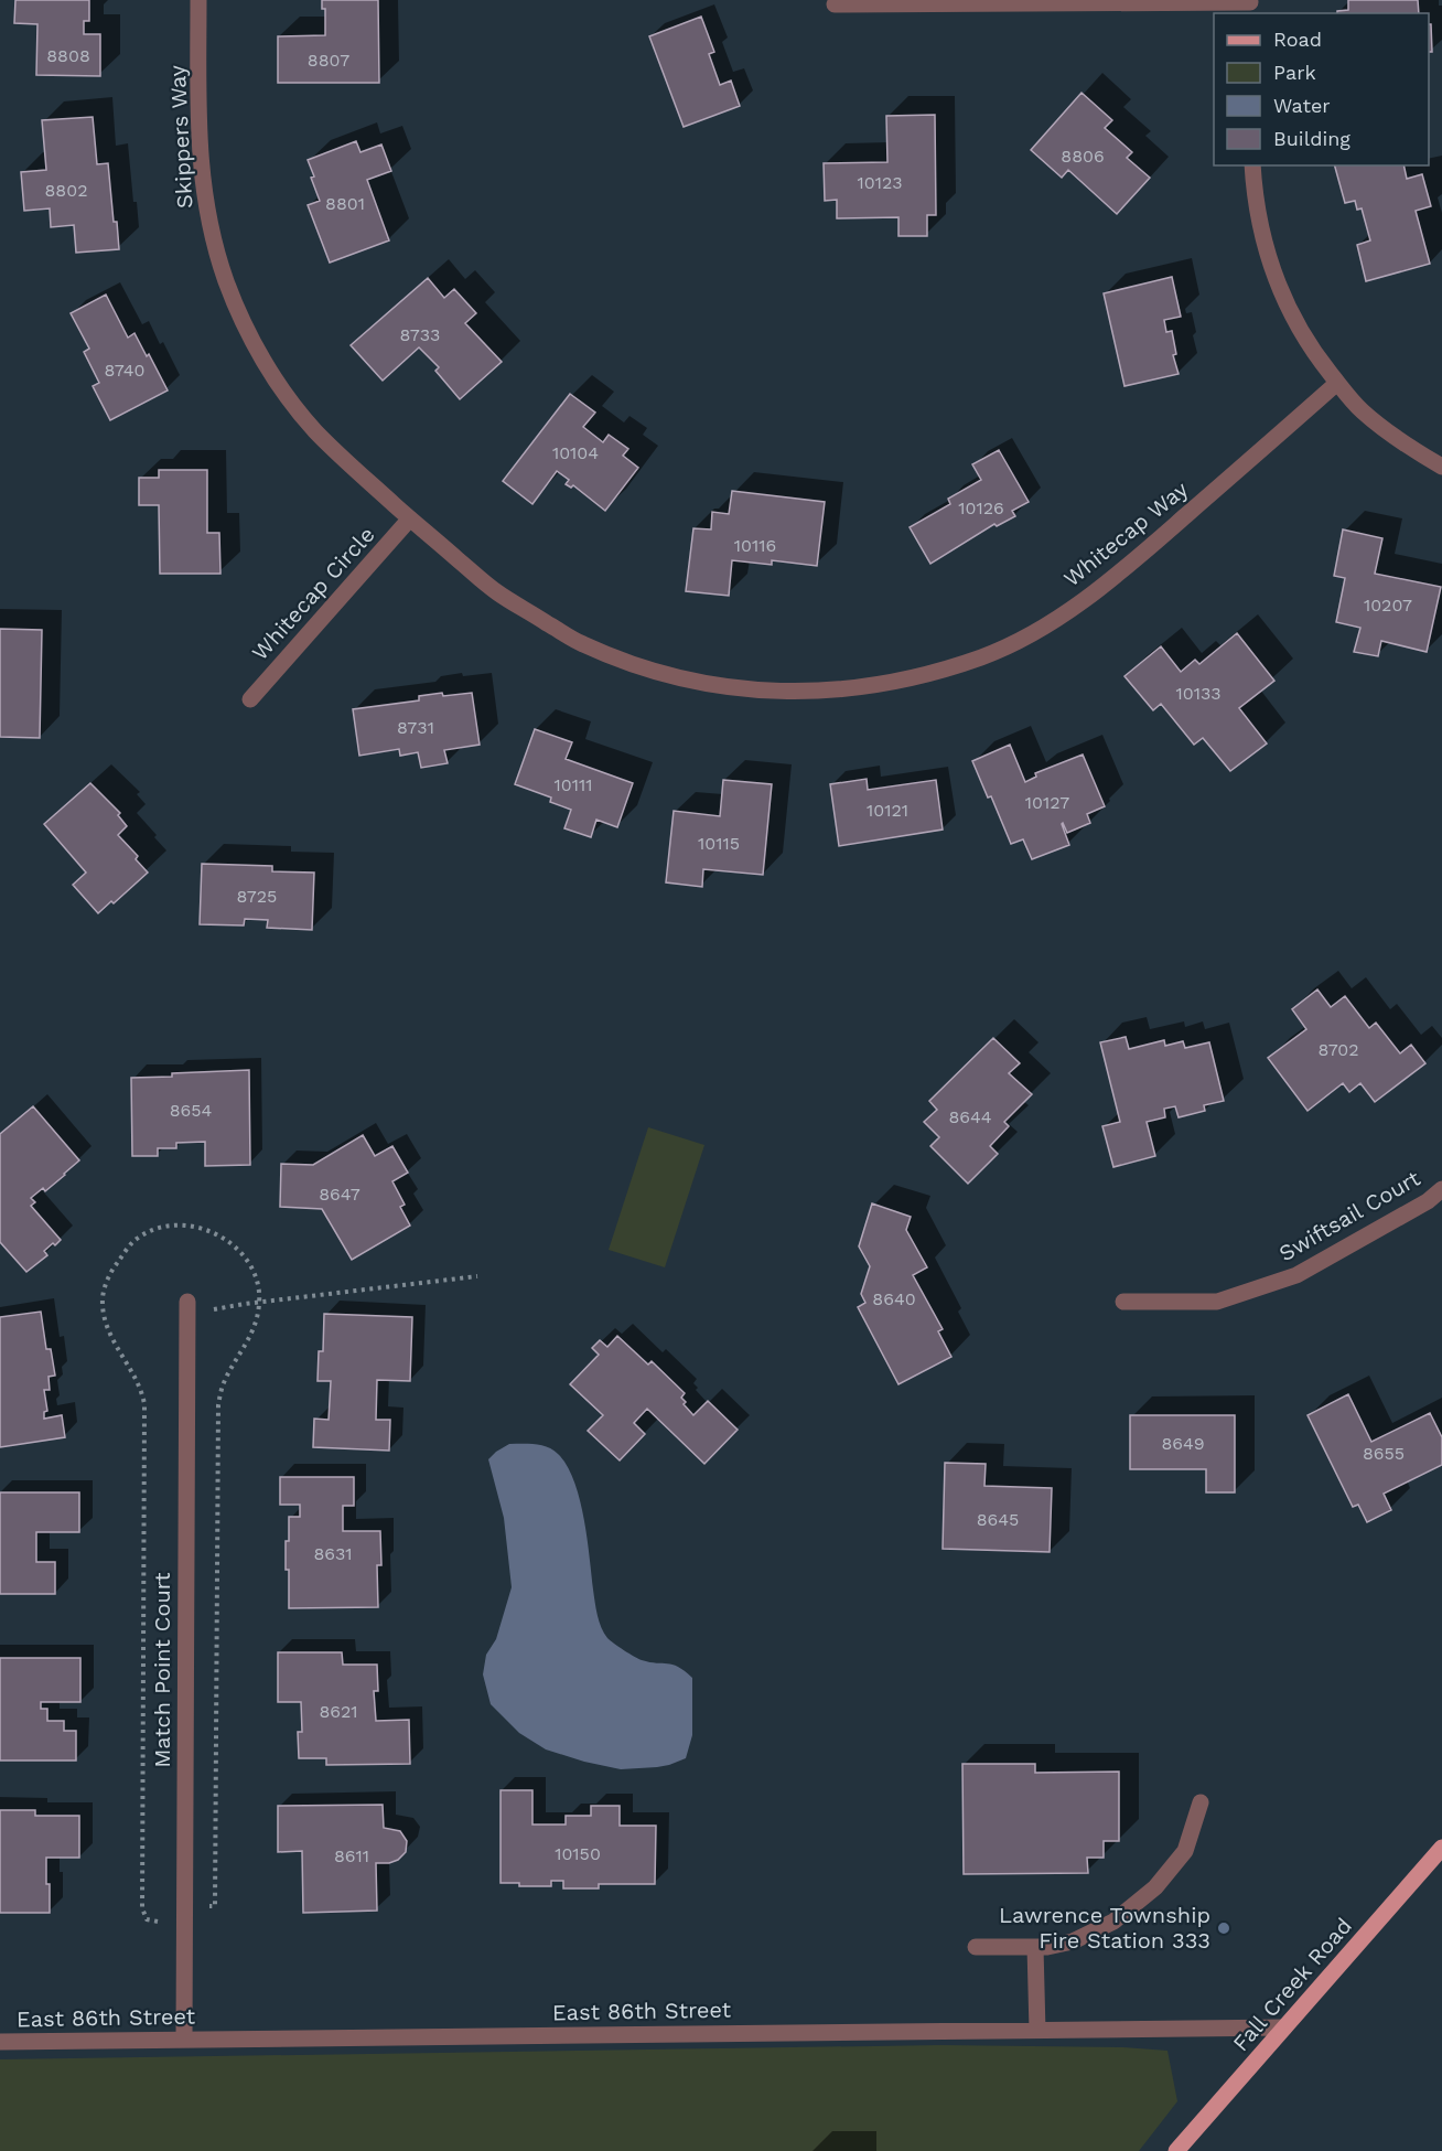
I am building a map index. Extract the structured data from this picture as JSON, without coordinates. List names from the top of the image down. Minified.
{"streets":{"main road":["Fall Creek Road"],"street":["Skippers Way","Whitecap Way","Whitecap Circle","Swiftsail Court","Match Point Court","East 86th Street"]},"crossings":[["Skippers Way","Whitecap Way"],["Skippers Way","Whitecap Circle"],["Whitecap Way","Whitecap Circle"],["Match Point Court","East 86th Street"],["Fall Creek Road","East 86th Street"]],"places":["Lawrence Township Fire Station 333"],"house_numbers":["8808","8807","8806","10123","8802","8801","8733","8740","10104","10126","10116","10207","10133","8731","10111","10127","10121","10115","8725","8702","8654","8644","8647","8640","8649","8655","8645","8631","8621","10150","8611"],"legend":["Road","Park","Water","Building"]}
